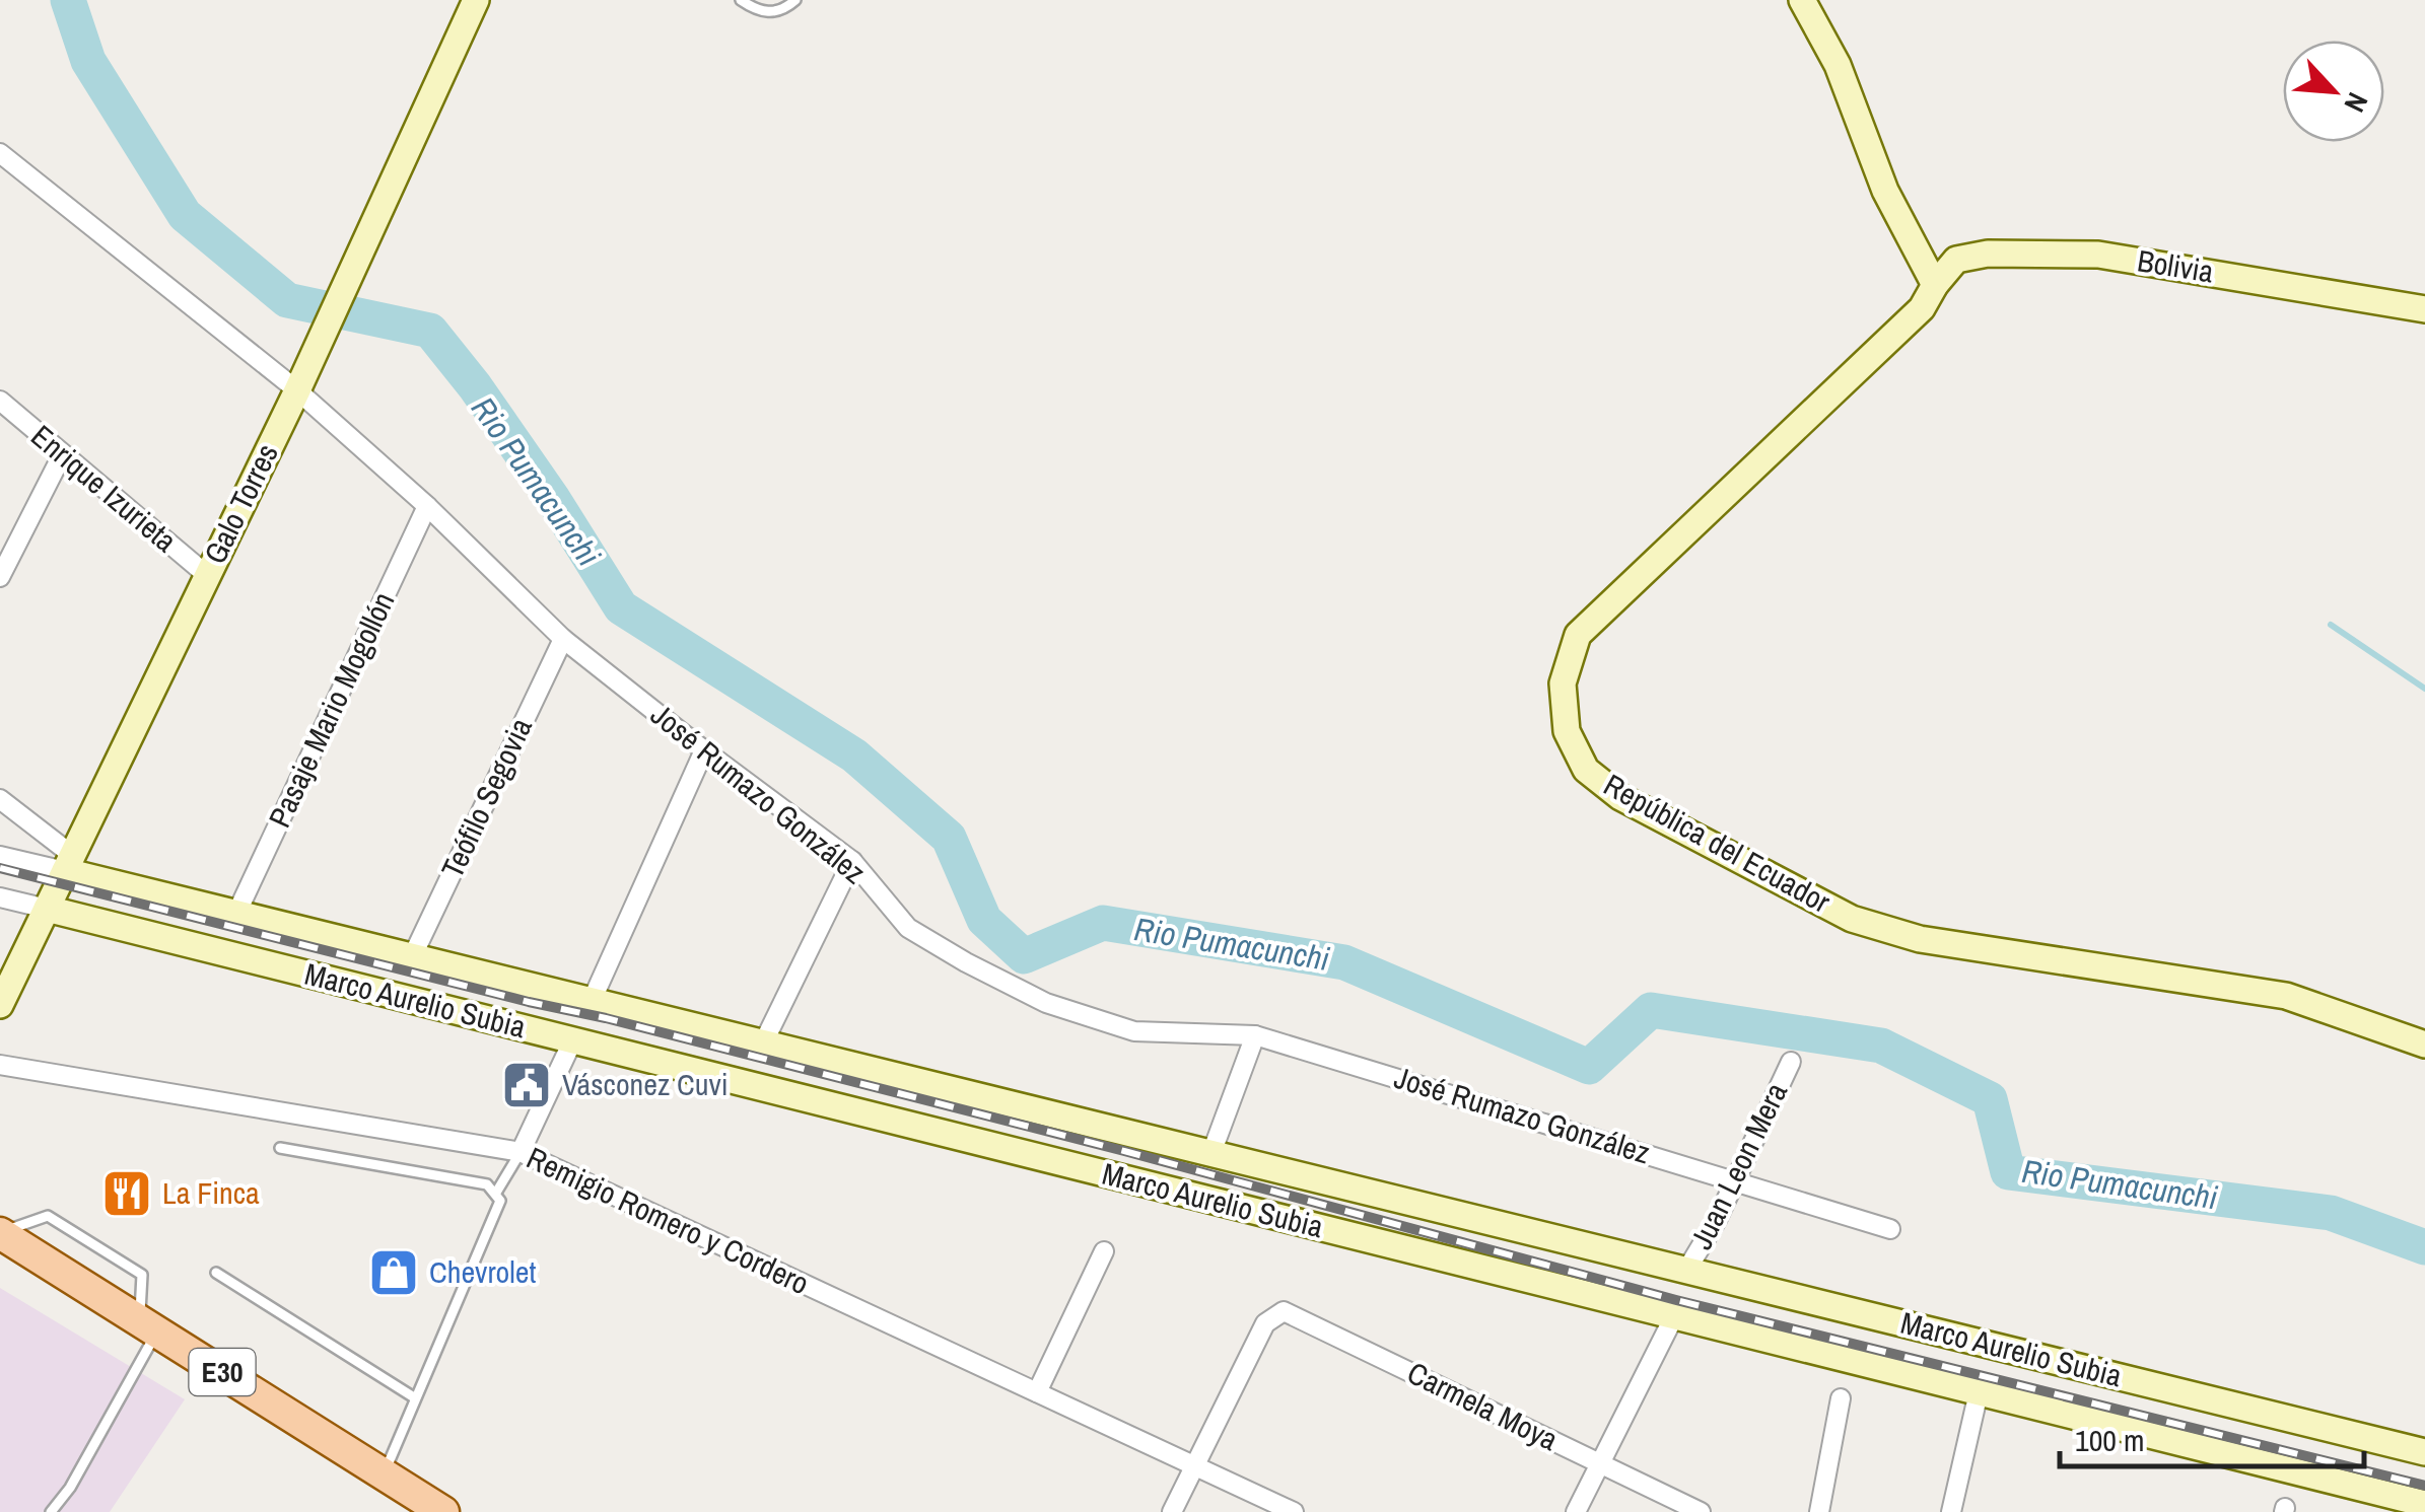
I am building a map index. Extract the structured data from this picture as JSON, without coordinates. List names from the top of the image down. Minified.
{"streets":{"main road":["Bolivia","Galo Torres","República del Ecuador","Marco Aurelio Subia","E30"],"street":["Enrique Izurieta","Pasaje Mario Mogollón","José Rumazo González","Teófilo Segovia","Juan Leon Mera","Remigio Romero y Cordero","Carmela Moya"]},"crossings":[["Bolivia","República del Ecuador"],["Enrique Izurieta","Galo Torres"],["Galo Torres","José Rumazo González"],["Galo Torres","Marco Aurelio Subia"],["Pasaje Mario Mogollón","José Rumazo González"],["Pasaje Mario Mogollón","Marco Aurelio Subia"],["José Rumazo González","Teófilo Segovia"],["José Rumazo González","Juan Leon Mera"],["Teófilo Segovia","Marco Aurelio Subia"],["Marco Aurelio Subia","Juan Leon Mera"],["Remigio Romero y Cordero","Carmela Moya"]],"water":["Rio Pumacunchi"],"places":{"public building":["Vásconez Cuvi"],"restaurant":["La Finca"],"shop":["Chevrolet"]},"scale_bar":"100 m","north":"bottom right"}
